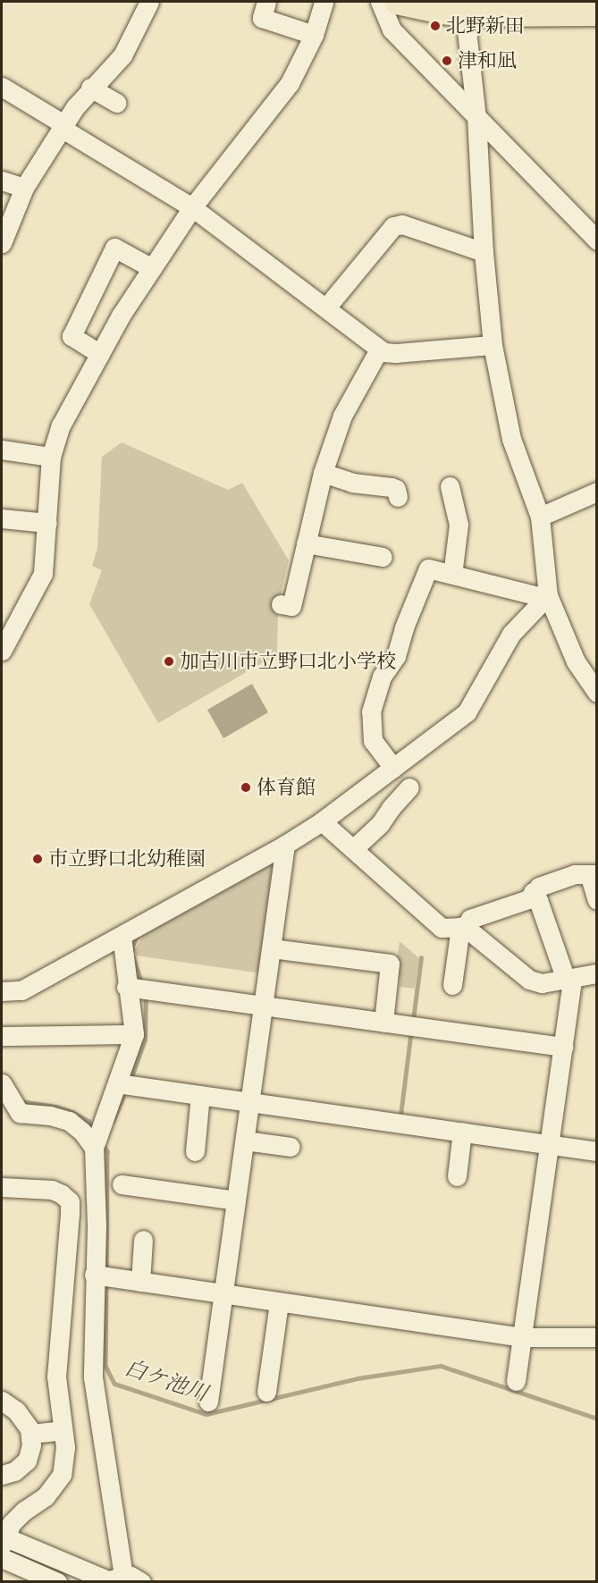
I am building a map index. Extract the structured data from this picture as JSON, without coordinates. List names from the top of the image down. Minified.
{"water":["白ケ池川"],"places":["北野新田","津和凪","加古川市立野口北小学校","体育館","市立野口北幼稚園"]}
